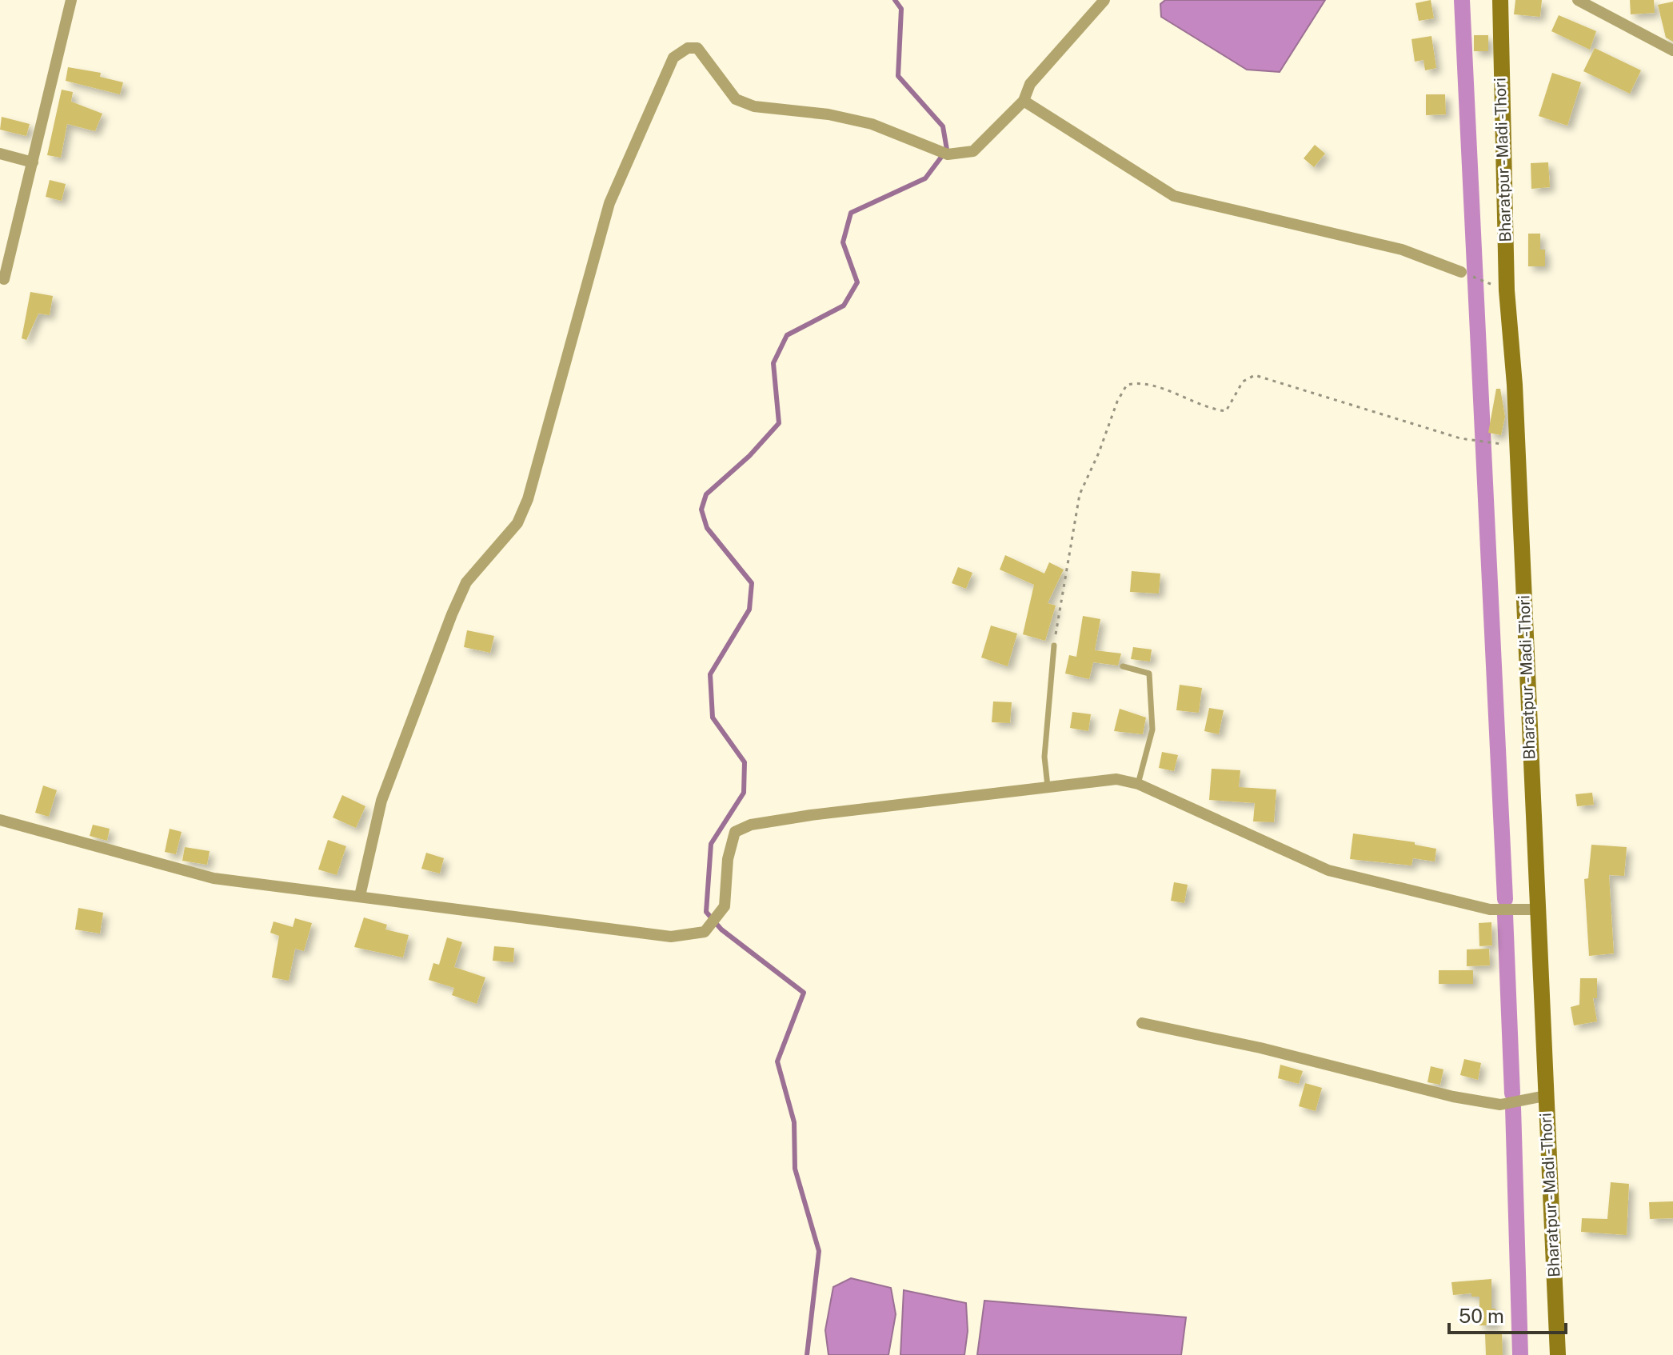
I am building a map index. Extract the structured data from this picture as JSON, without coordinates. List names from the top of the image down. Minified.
{"streets":{"main road":["Bharatpur - Madi -Thori"]},"scale_bar":"50 m"}
